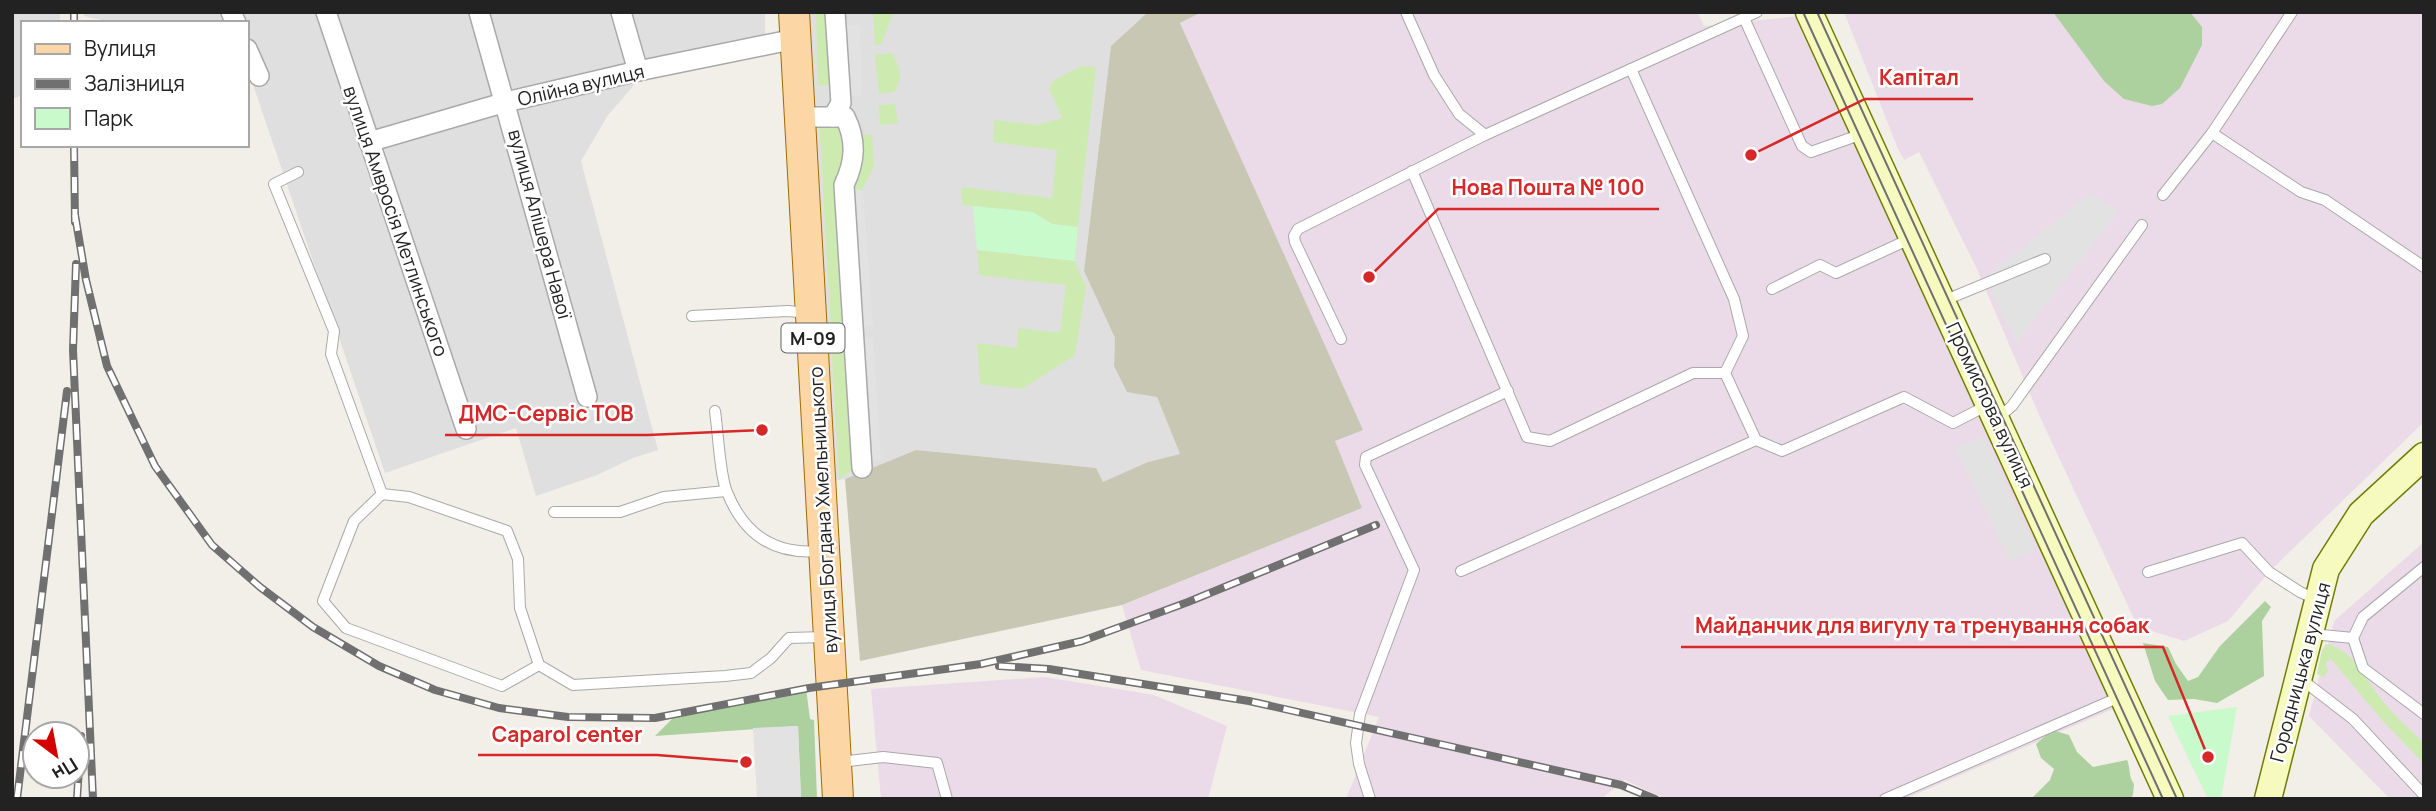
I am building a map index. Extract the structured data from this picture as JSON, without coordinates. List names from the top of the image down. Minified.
{"streets":{"main road":["М-09","Промислова вулиця","вулиця Богдана Хмельницького","Городницька вулиця"],"street":["Олійна вулиця","вулиця Амвросія Метлинського","вулиця Алішера Навої"]},"crossings":[["Олійна вулиця","вулиця Амвросія Метлинського"],["Олійна вулиця","вулиця Алішера Навої"],["Олійна вулиця","вулиця Богдана Хмельницького"]],"places":["Капітал","Нова Пошта № 100","ДМС-Сервіс ТОВ","Майданчик для вигулу та тренування собак","Caparol center"],"legend":["Вулиця","Залізниця","Парк"],"north":"bottom right"}
